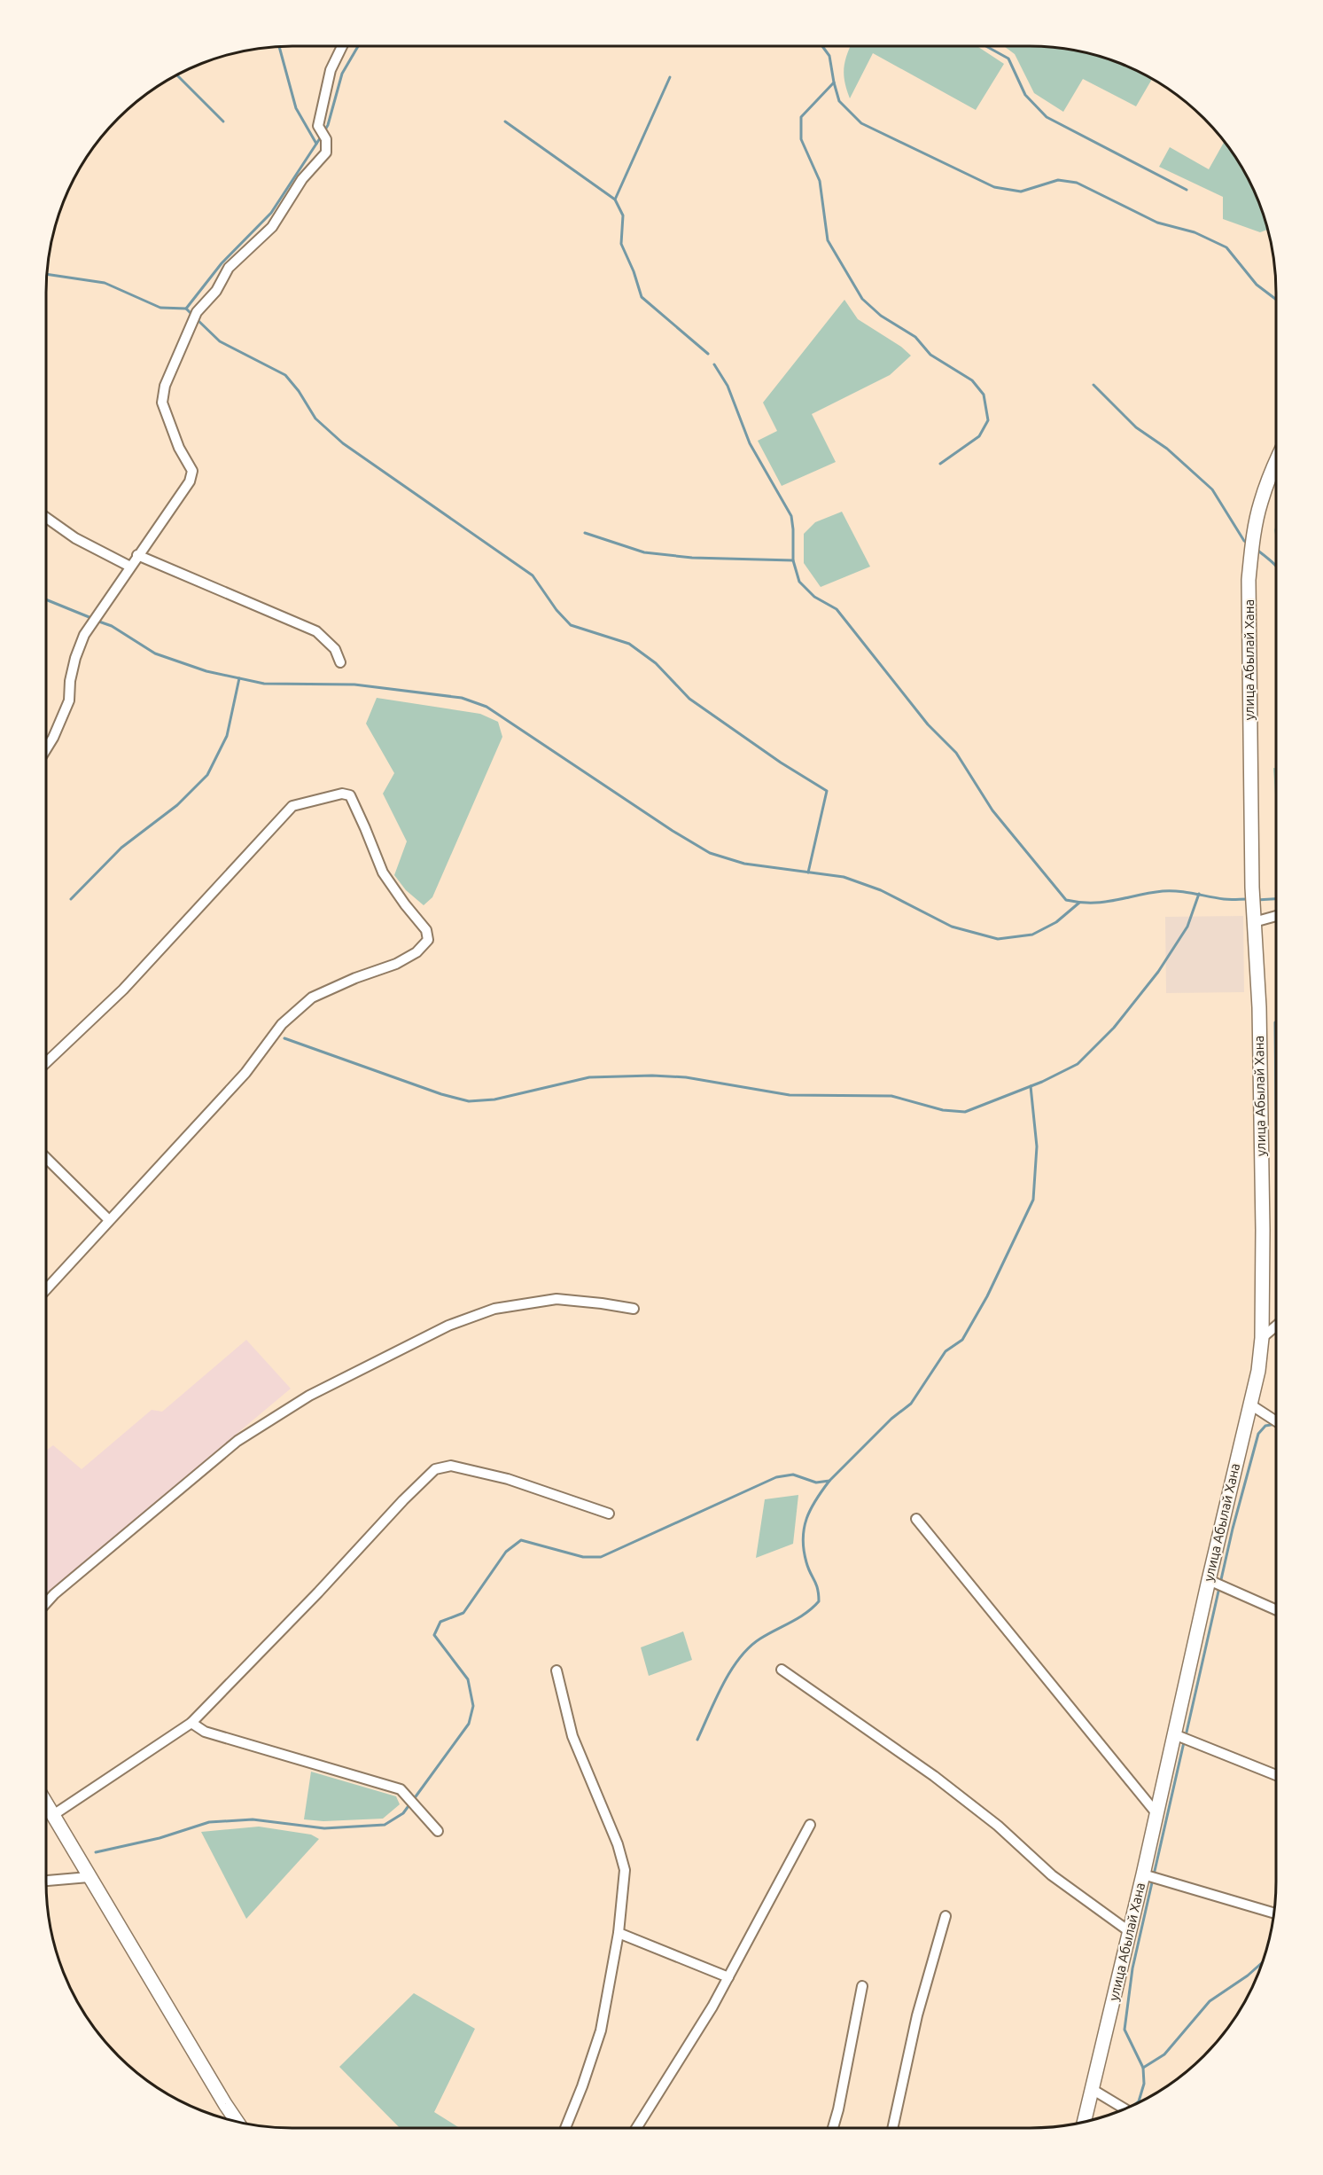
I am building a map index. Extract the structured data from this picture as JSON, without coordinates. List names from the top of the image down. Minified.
{"streets":{"main road":["улица Абылай Хана"]}}
